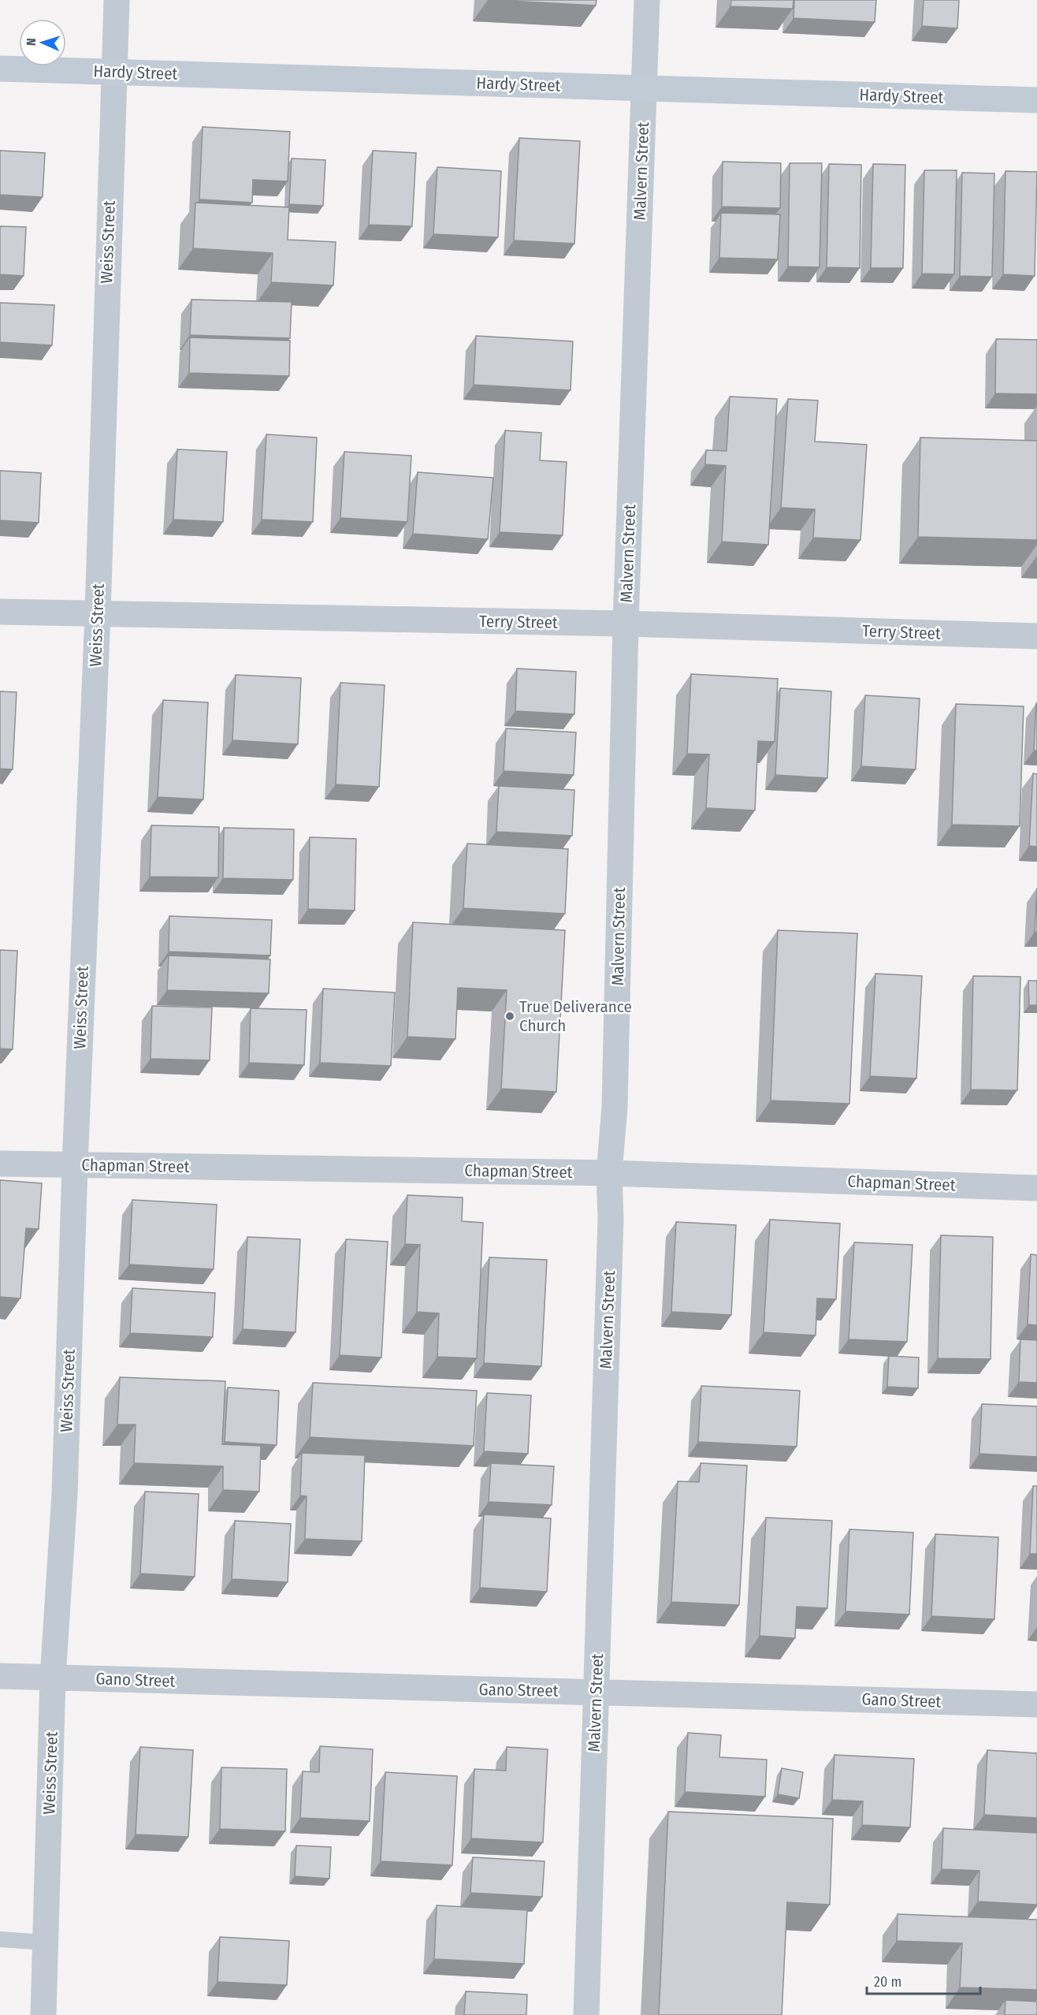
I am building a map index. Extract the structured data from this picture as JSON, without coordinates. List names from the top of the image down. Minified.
{"streets":{"main road":["Hardy Street"],"street":["Malvern Street","Weiss Street","Terry Street","Chapman Street","Gano Street"]},"crossings":[["Hardy Street","Malvern Street"],["Hardy Street","Weiss Street"],["Malvern Street","Terry Street"],["Malvern Street","Chapman Street"],["Malvern Street","Gano Street"],["Weiss Street","Terry Street"],["Weiss Street","Chapman Street"],["Weiss Street","Gano Street"]],"places":["True Deliverance Church"],"scale_bar":"20 m","north":"left"}
